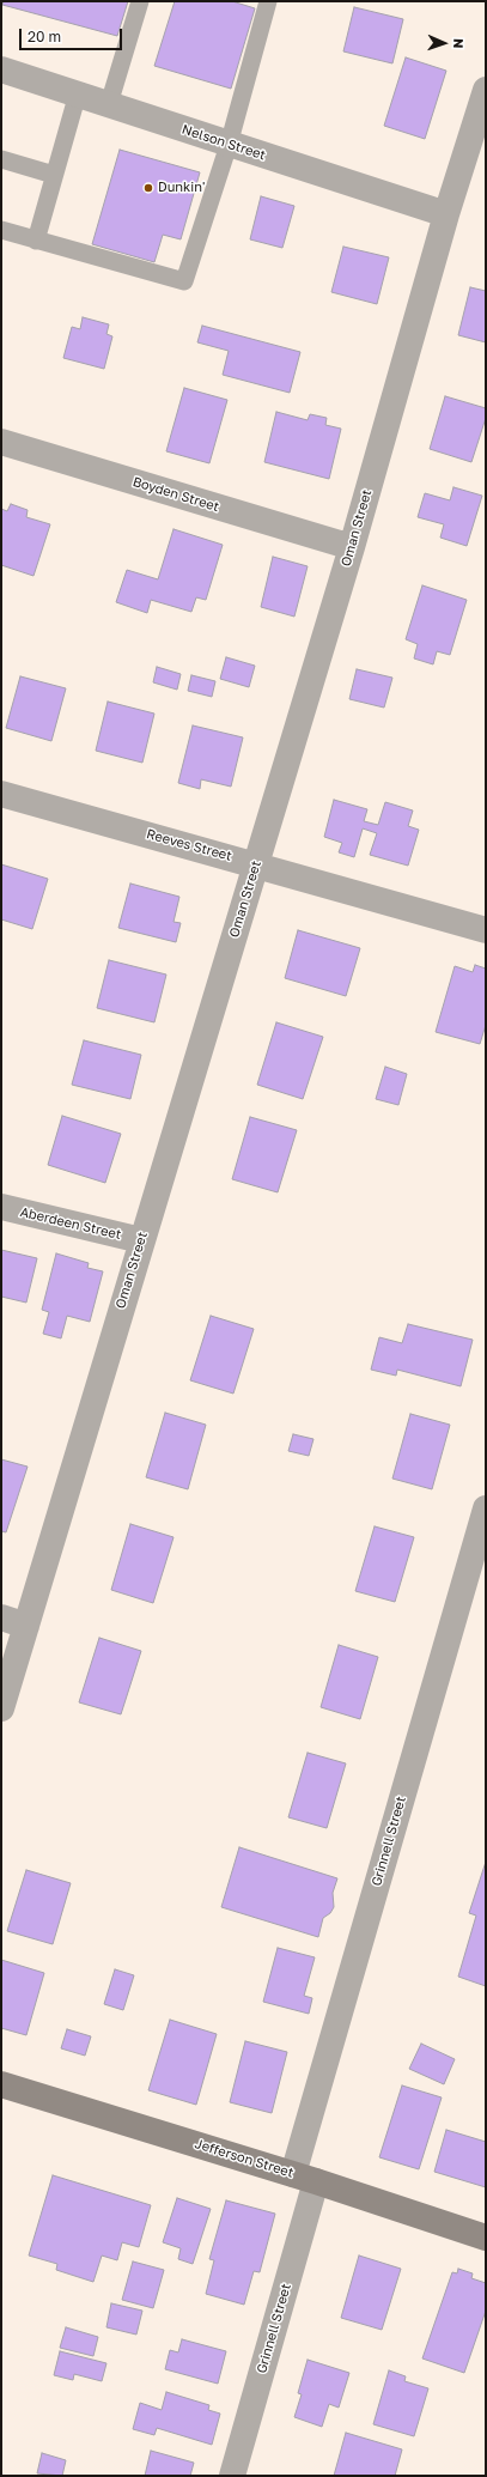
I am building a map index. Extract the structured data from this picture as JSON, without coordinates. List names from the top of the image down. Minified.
{"streets":{"main road":["Jefferson Street"],"street":["Nelson Street","Boyden Street","Oman Street","Reeves Street","Aberdeen Street","Grinnell Street"]},"crossings":[["Nelson Street","Oman Street"],["Boyden Street","Oman Street"],["Oman Street","Reeves Street"],["Oman Street","Aberdeen Street"],["Grinnell Street","Jefferson Street"]],"places":["Dunkin'"],"scale_bar":"20 m","north":"right"}
